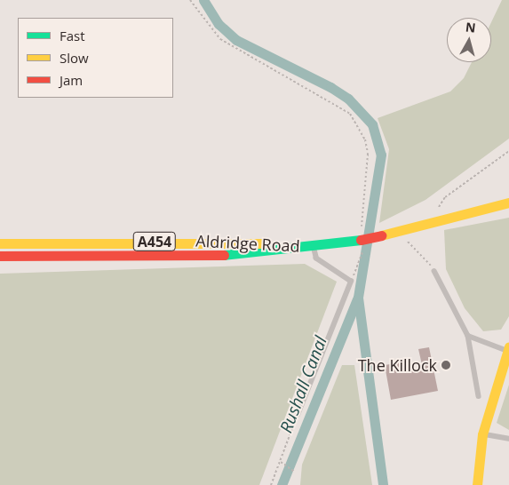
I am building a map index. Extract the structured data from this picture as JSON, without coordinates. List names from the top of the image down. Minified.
{"streets":{"main road":["A454","Aldridge Road"]},"water":["Rushall Canal"],"places":["The Killock"],"legend":["Fast","Slow","Jam"],"north":"top"}
